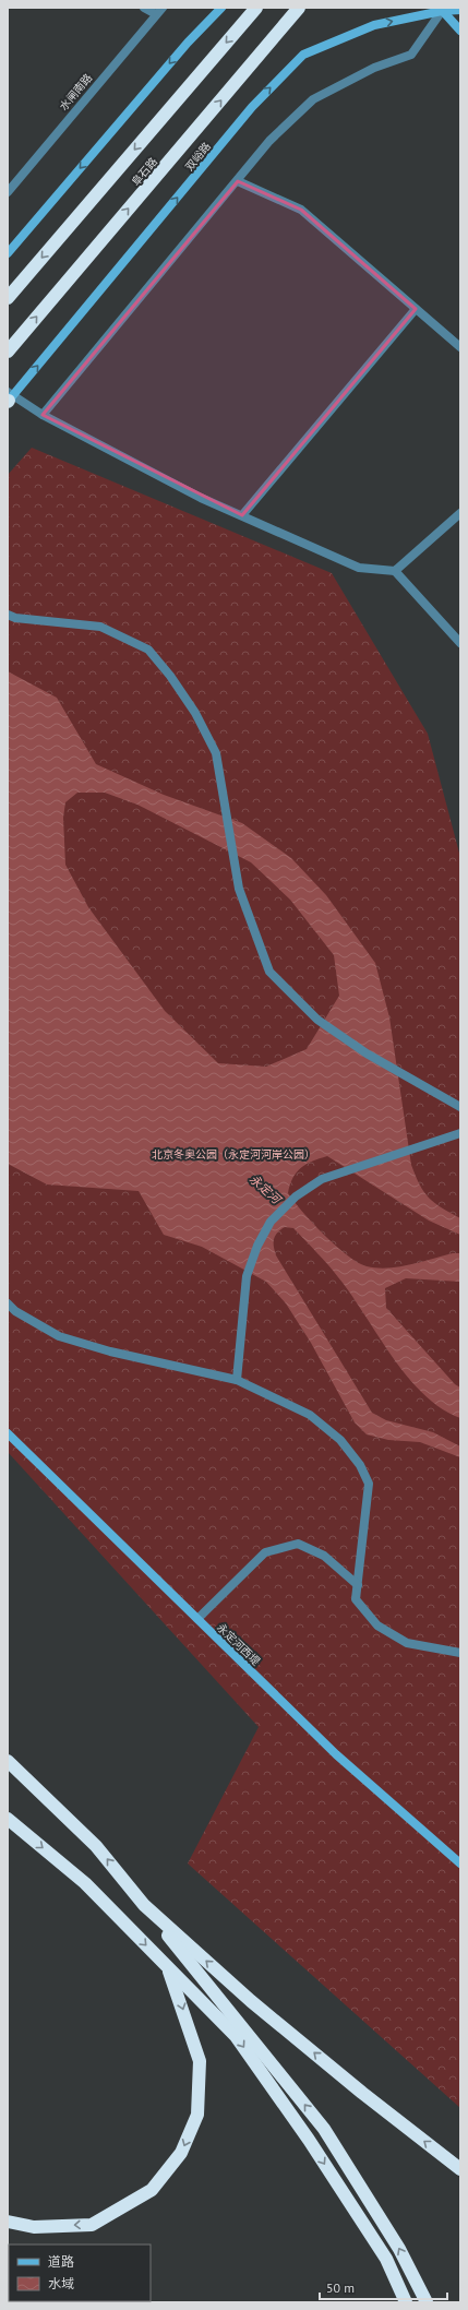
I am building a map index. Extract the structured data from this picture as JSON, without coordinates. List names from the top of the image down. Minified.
{"streets":{"highway":["阜石路"],"street":["水闸南路","双峪路","永定河西堤"]},"water":["永定河"],"parks":["北京冬奥公园（永定河河岸公园）"],"legend":["道路","水域"],"scale_bar":"50 m"}
